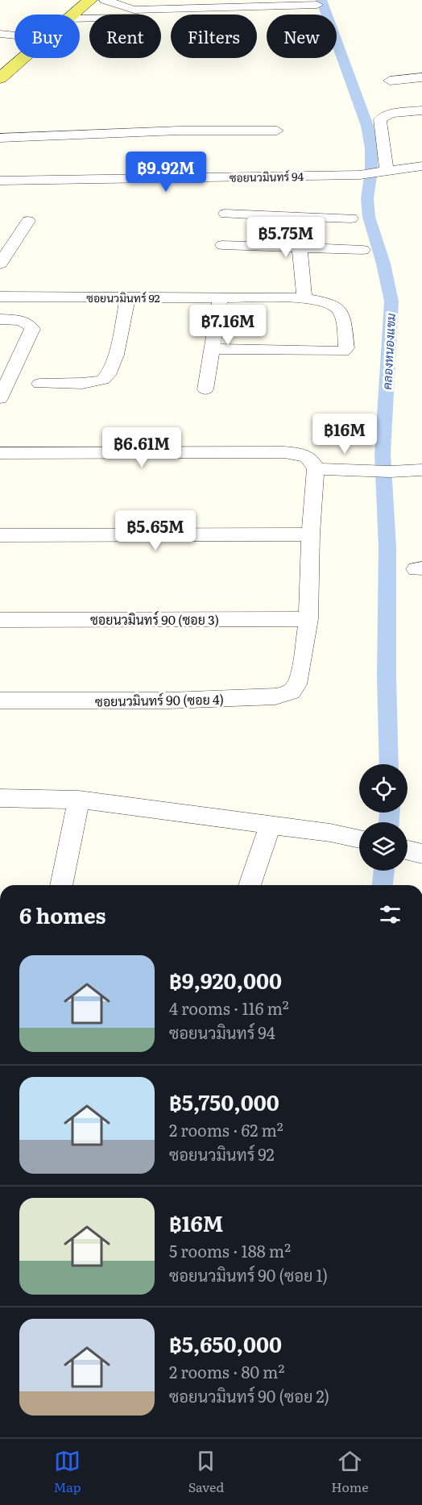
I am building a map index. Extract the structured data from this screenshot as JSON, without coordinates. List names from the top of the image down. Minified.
{"streets":{"street":["ซอยนวมินทร์ 94","ซอยนวมินทร์ 92","ซอยนวมินทร์ 90 (ซอย 3)","ซอยนวมินทร์ 90 (ซอย 4)"]},"crossings":[["ซอยนวมินทร์ 90 (ซอย 3)","ซอยนวมินทร์ 90 (ซอย 4)"]],"water":["คลองหนองแขม"],"page":{"chip":["Buy","Rent","Filters","New"],"price":["฿9.92M","฿5.75M","฿7.16M","฿16M","฿6.61M","฿5.65M"],"heading":"6 homes","list":[{"name":"฿9,920,000","note":"4 rooms · 116 m² · ซอยนวมินทร์ 94"},{"name":"฿5,750,000","note":"2 rooms · 62 m² · ซอยนวมินทร์ 92"},{"name":"฿16M","note":"5 rooms · 188 m² · ซอยนวมินทร์ 90 (ซอย 1)"},{"name":"฿5,650,000","note":"2 rooms · 80 m² · ซอยนวมินทร์ 90 (ซอย 2)"}],"tabs":["Map","Saved","Home"]}}
